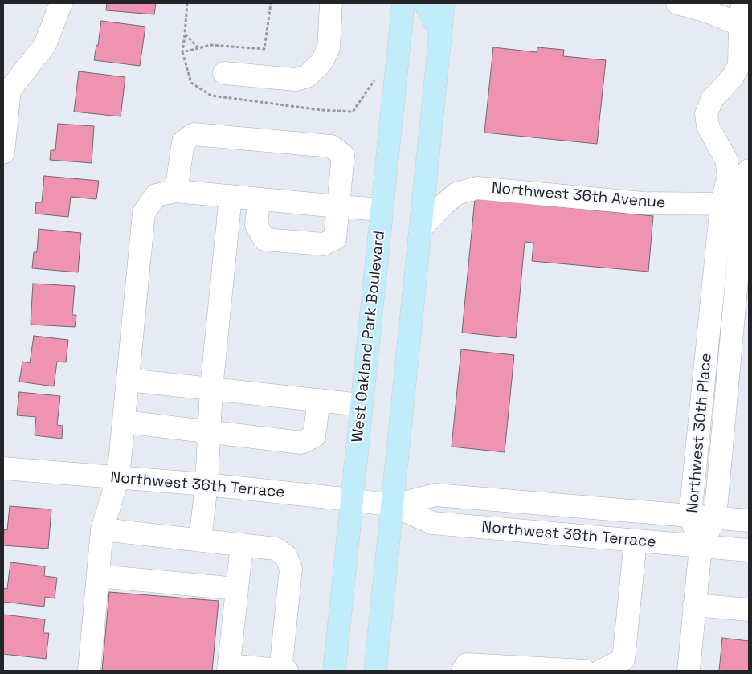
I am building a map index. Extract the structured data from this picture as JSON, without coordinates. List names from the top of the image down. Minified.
{"streets":{"main road":["West Oakland Park Boulevard"],"street":["Northwest 36th Avenue","Northwest 30th Place","Northwest 36th Terrace"]},"crossings":[["Northwest 36th Avenue","Northwest 30th Place"],["West Oakland Park Boulevard","Northwest 36th Terrace"],["Northwest 30th Place","Northwest 36th Terrace"]]}
